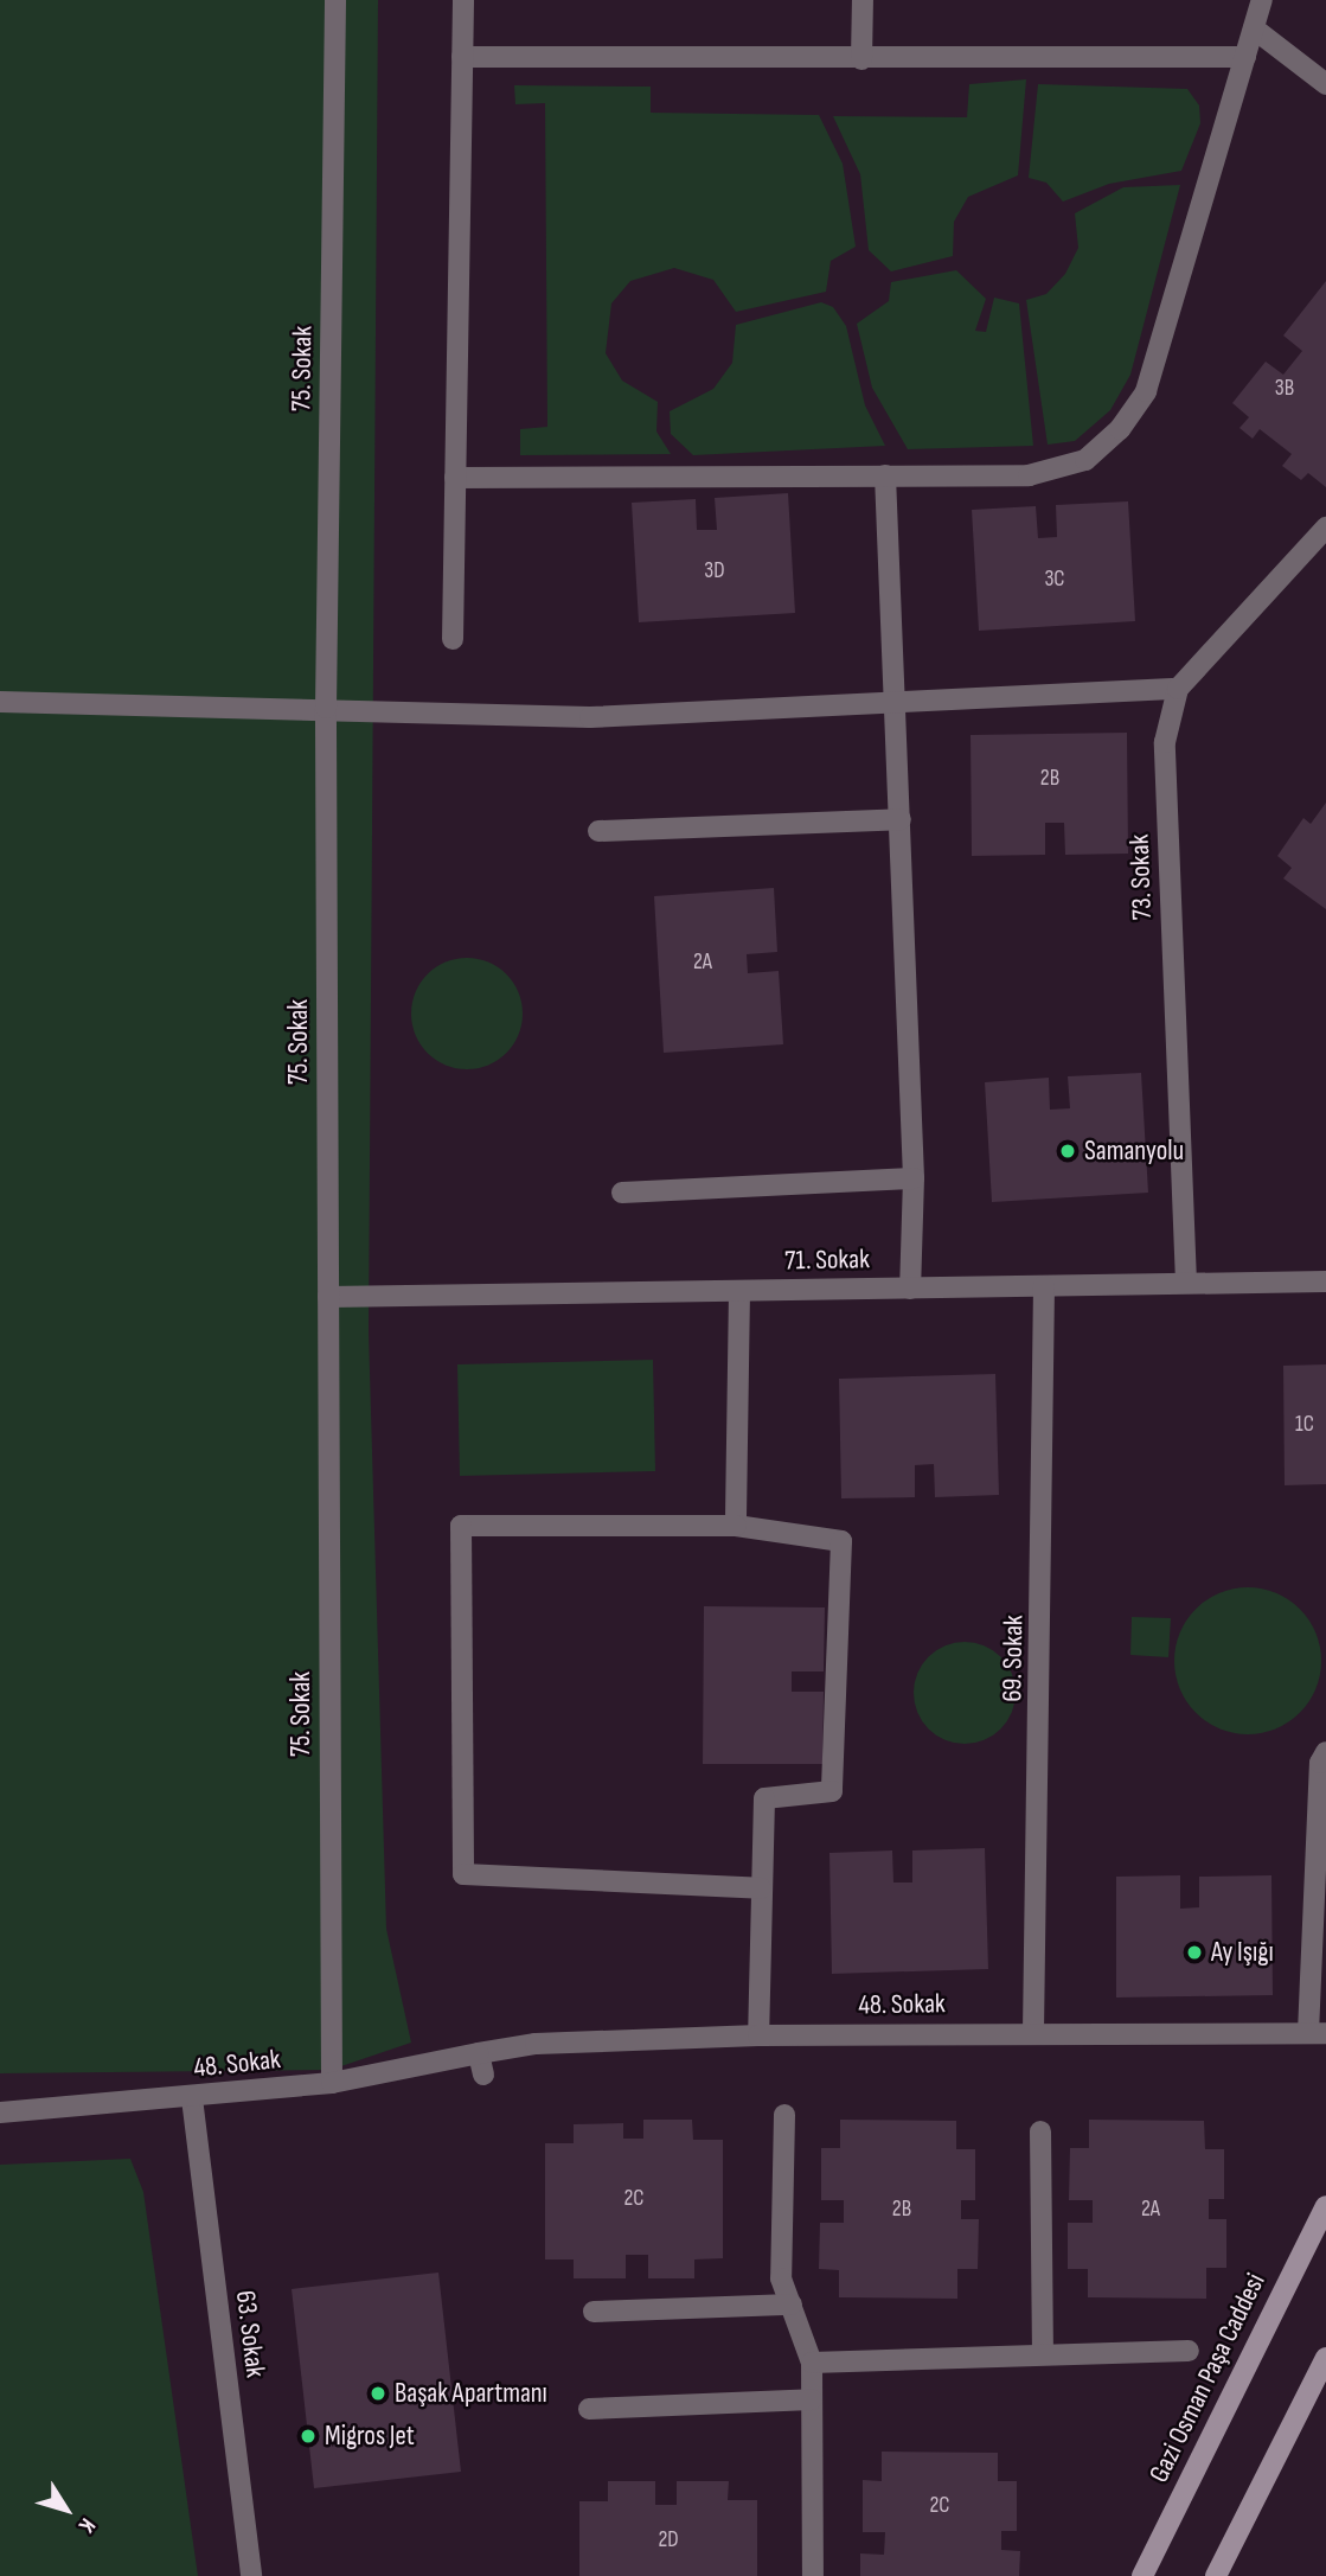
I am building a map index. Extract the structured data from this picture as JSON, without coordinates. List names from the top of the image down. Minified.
{"streets":{"street":["75. Sokak","73. Sokak","71. Sokak","69. Sokak","48. Sokak","63. Sokak","Gazi Osman Paşa Caddesi"]},"crossings":[["75. Sokak","71. Sokak"],["75. Sokak","48. Sokak"],["73. Sokak","71. Sokak"],["71. Sokak","69. Sokak"],["69. Sokak","48. Sokak"],["48. Sokak","63. Sokak"]],"places":["Samanyolu","Ay Işığı","Başak Apartmanı","Migros Jet"],"house_numbers":["3B","3D","3C","2B","2A","1C","2C","2B","2A","2C","2D"],"north":"bottom right"}
